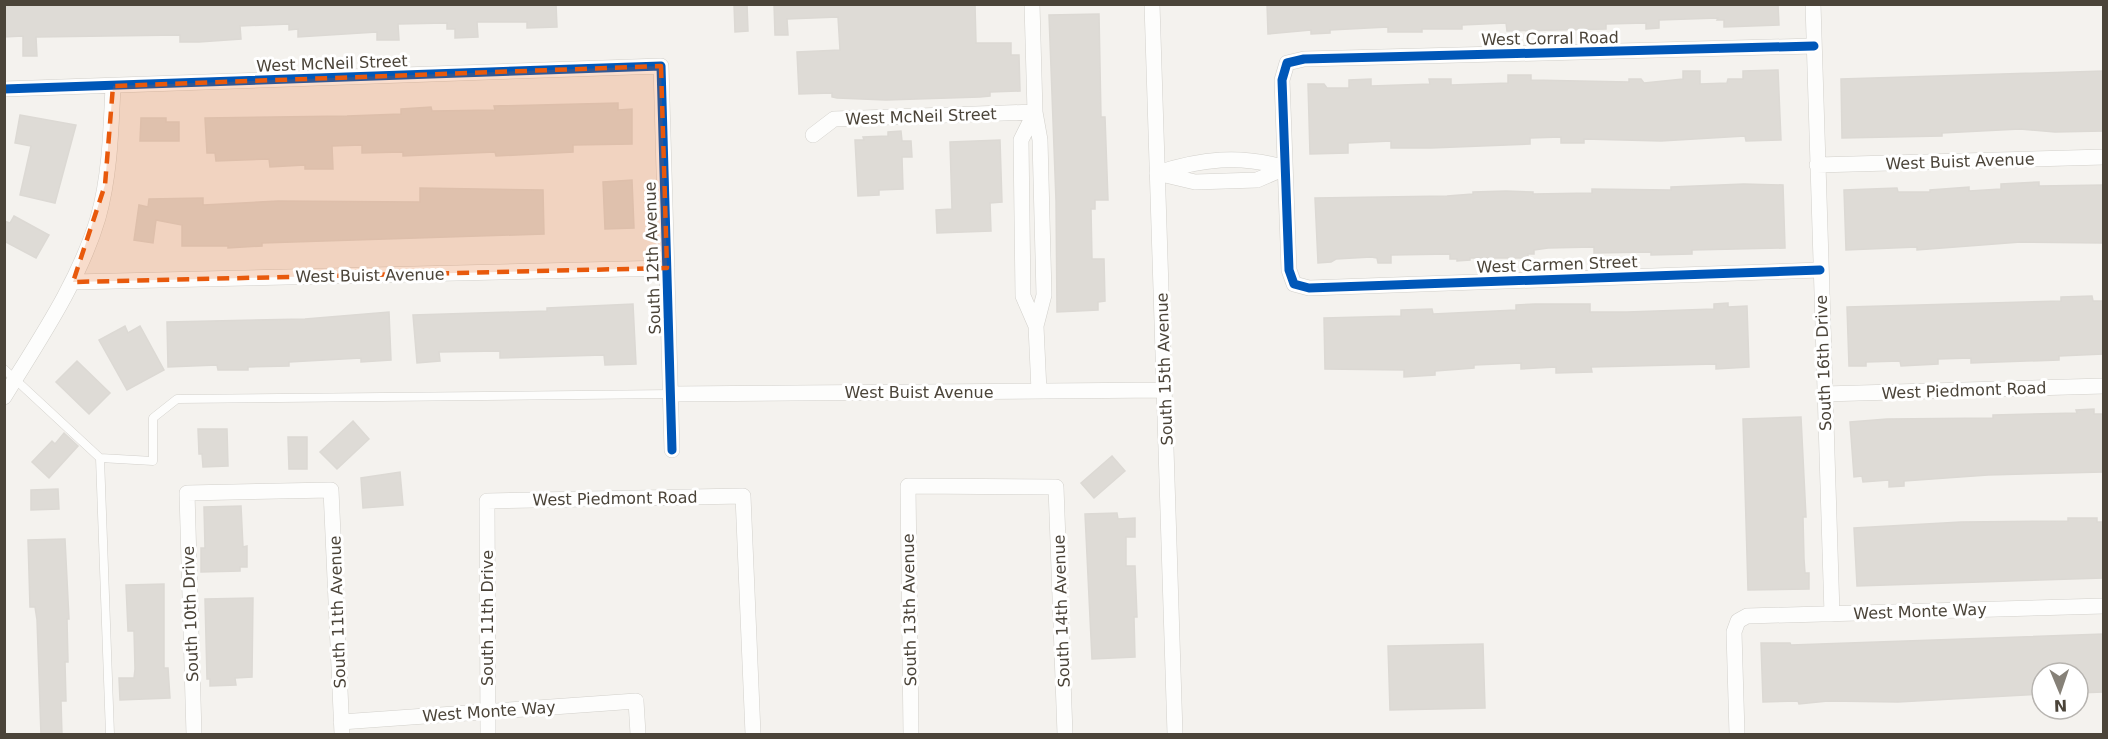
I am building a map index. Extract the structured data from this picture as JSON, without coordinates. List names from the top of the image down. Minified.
{"streets":{"street":["West Corral Road","West McNeil Street","West Buist Avenue","South 12th Avenue","West Carmen Street","South 16th Drive","South 15th Avenue","West Piedmont Road","South 13th Avenue","South 14th Avenue","West Monte Way","South 11th Avenue","South 10th Drive","South 11th Drive"]},"crossings":[["West Corral Road","West Carmen Street"],["West Corral Road","South 16th Drive"],["West McNeil Street","South 12th Avenue"],["West Buist Avenue","South 12th Avenue"],["West Buist Avenue","South 16th Drive"],["West Buist Avenue","South 15th Avenue"],["West Carmen Street","South 16th Drive"],["South 16th Drive","West Piedmont Road"],["South 16th Drive","West Monte Way"],["West Piedmont Road","South 11th Drive"],["South 13th Avenue","South 14th Avenue"],["West Monte Way","South 11th Avenue"],["West Monte Way","South 11th Drive"],["South 11th Avenue","South 10th Drive"]],"north":"bottom"}
